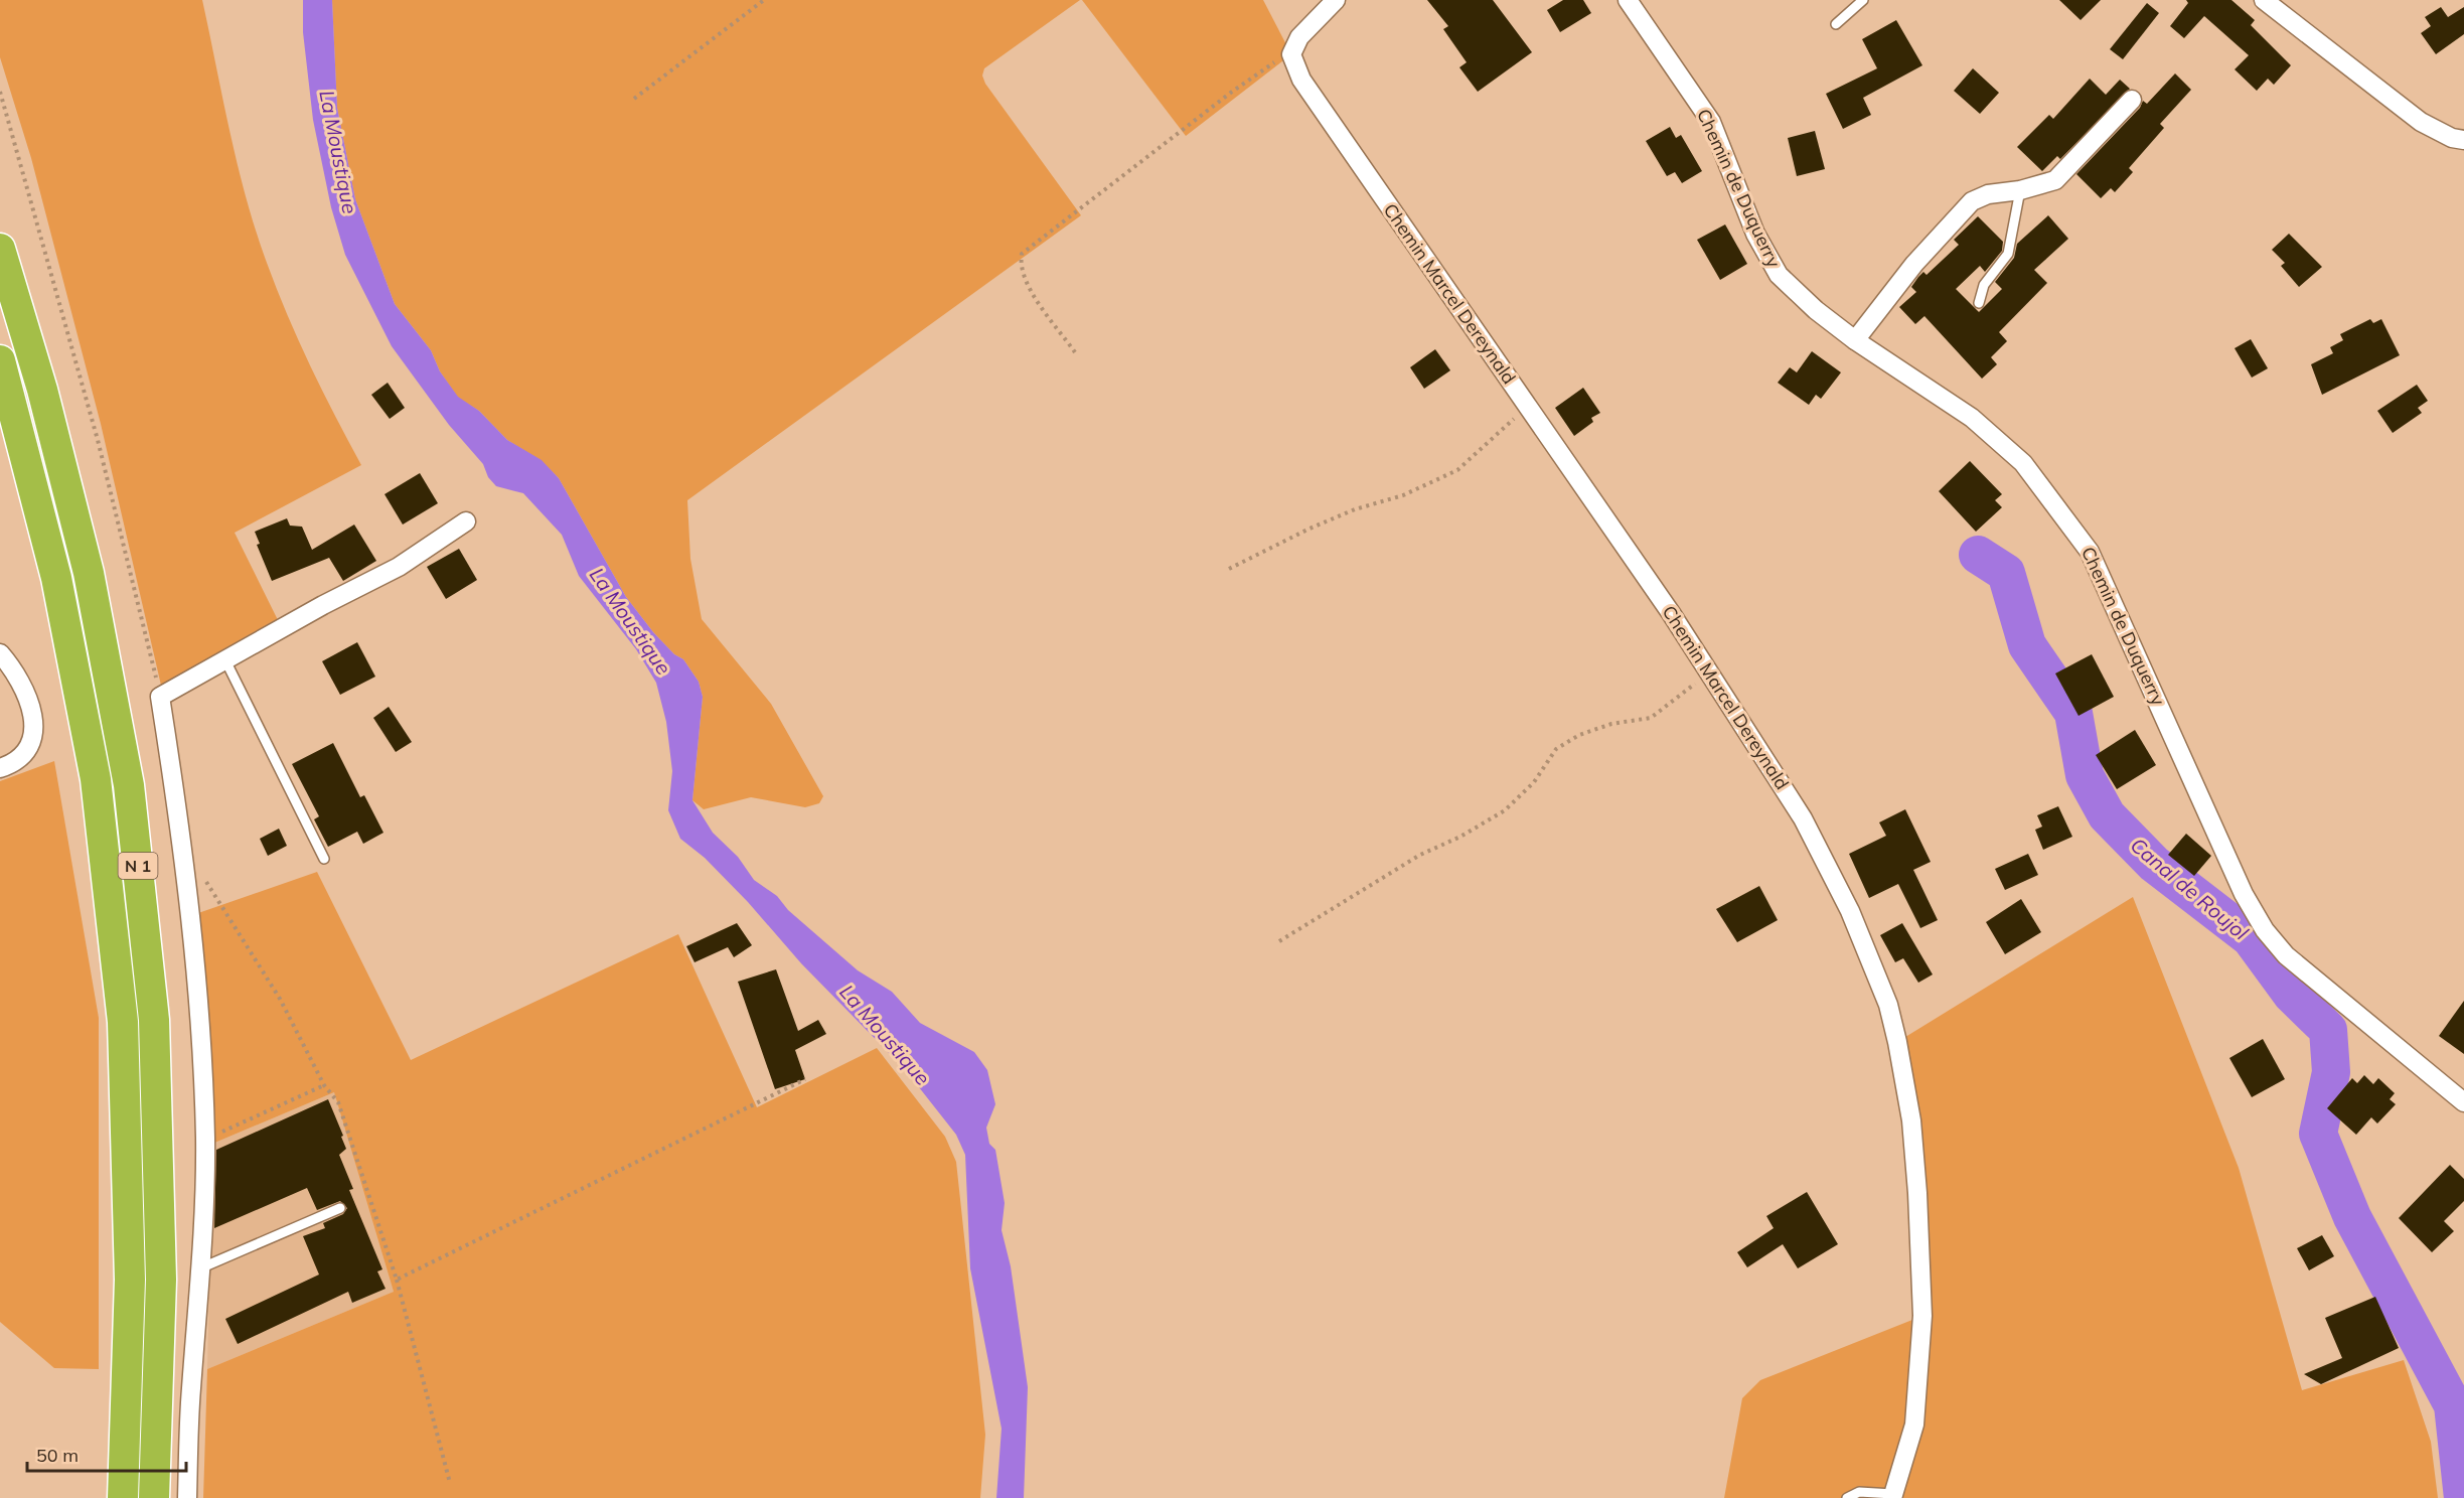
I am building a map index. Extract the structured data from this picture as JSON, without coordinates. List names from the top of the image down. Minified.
{"streets":{"highway":["N 1"],"street":["Chemin de Duquerry","Chemin Marcel Dereynald"]},"water":["La Moustique","Canal de Roujol"],"scale_bar":"50 m"}
